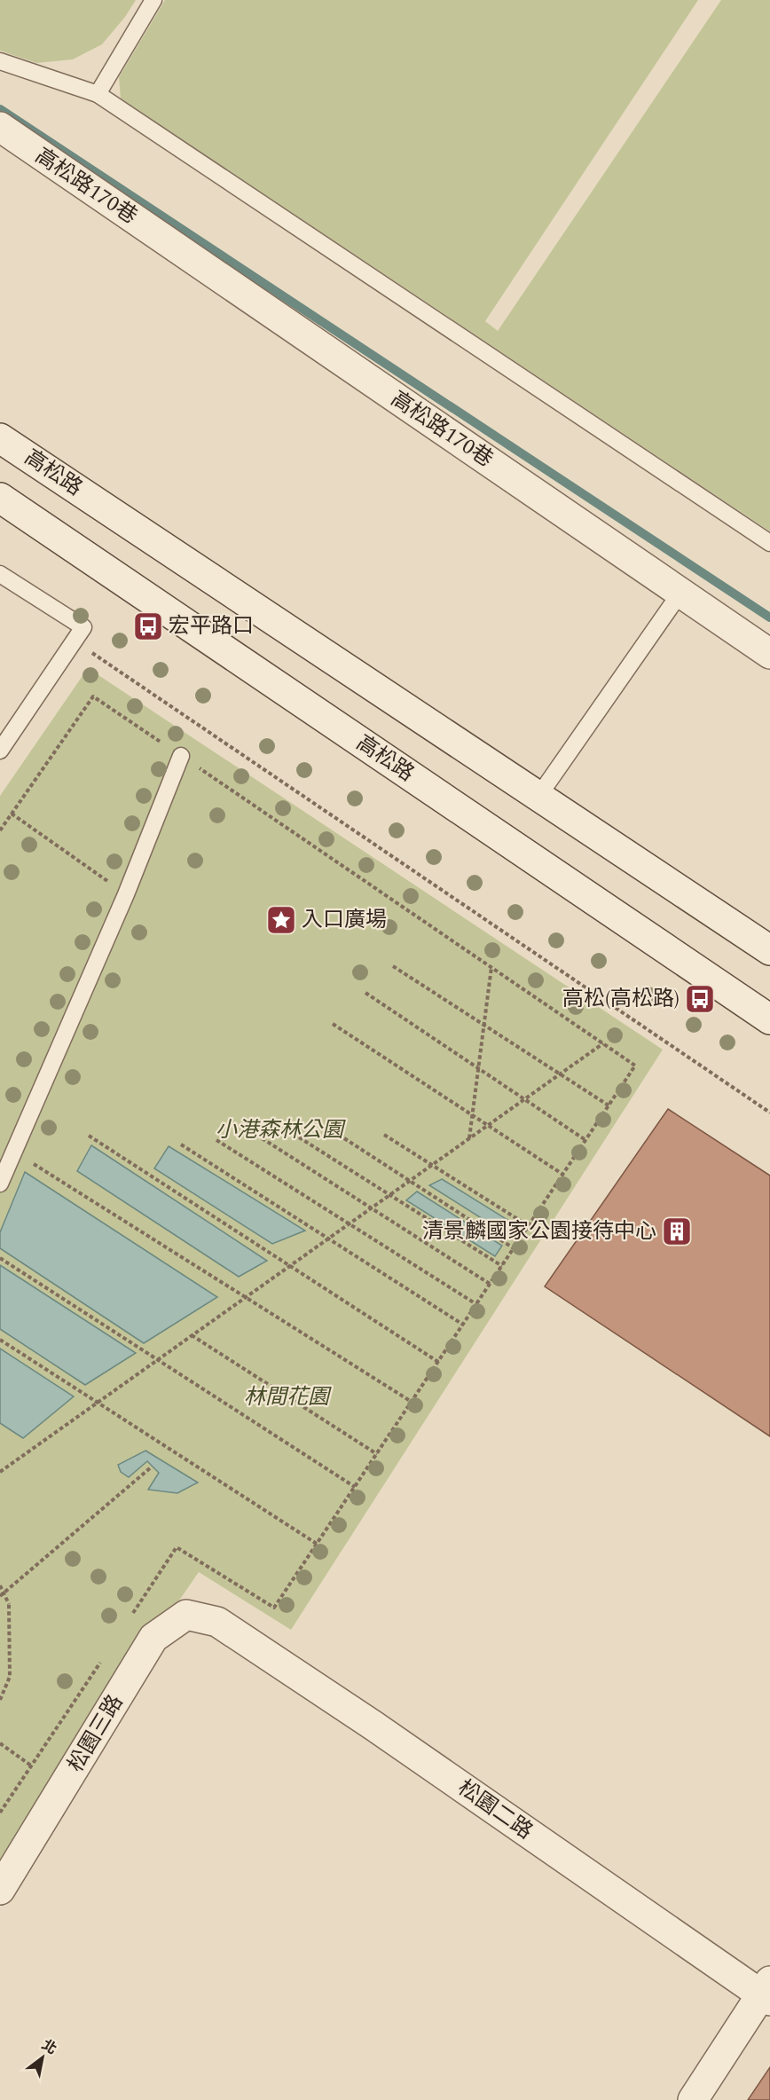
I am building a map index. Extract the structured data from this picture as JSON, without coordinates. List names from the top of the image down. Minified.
{"streets":{"street":["高松路170巷","高松路","松園三路","松園二路"]},"crossings":[["松園三路","松園二路"]],"parks":["小港森林公園","林間花園"],"places":{"bus stop":["宏平路口","高松(高松路)"],"place":["入口廣場"],"building":["清景麟國家公園接待中心"]},"north":"top right"}
